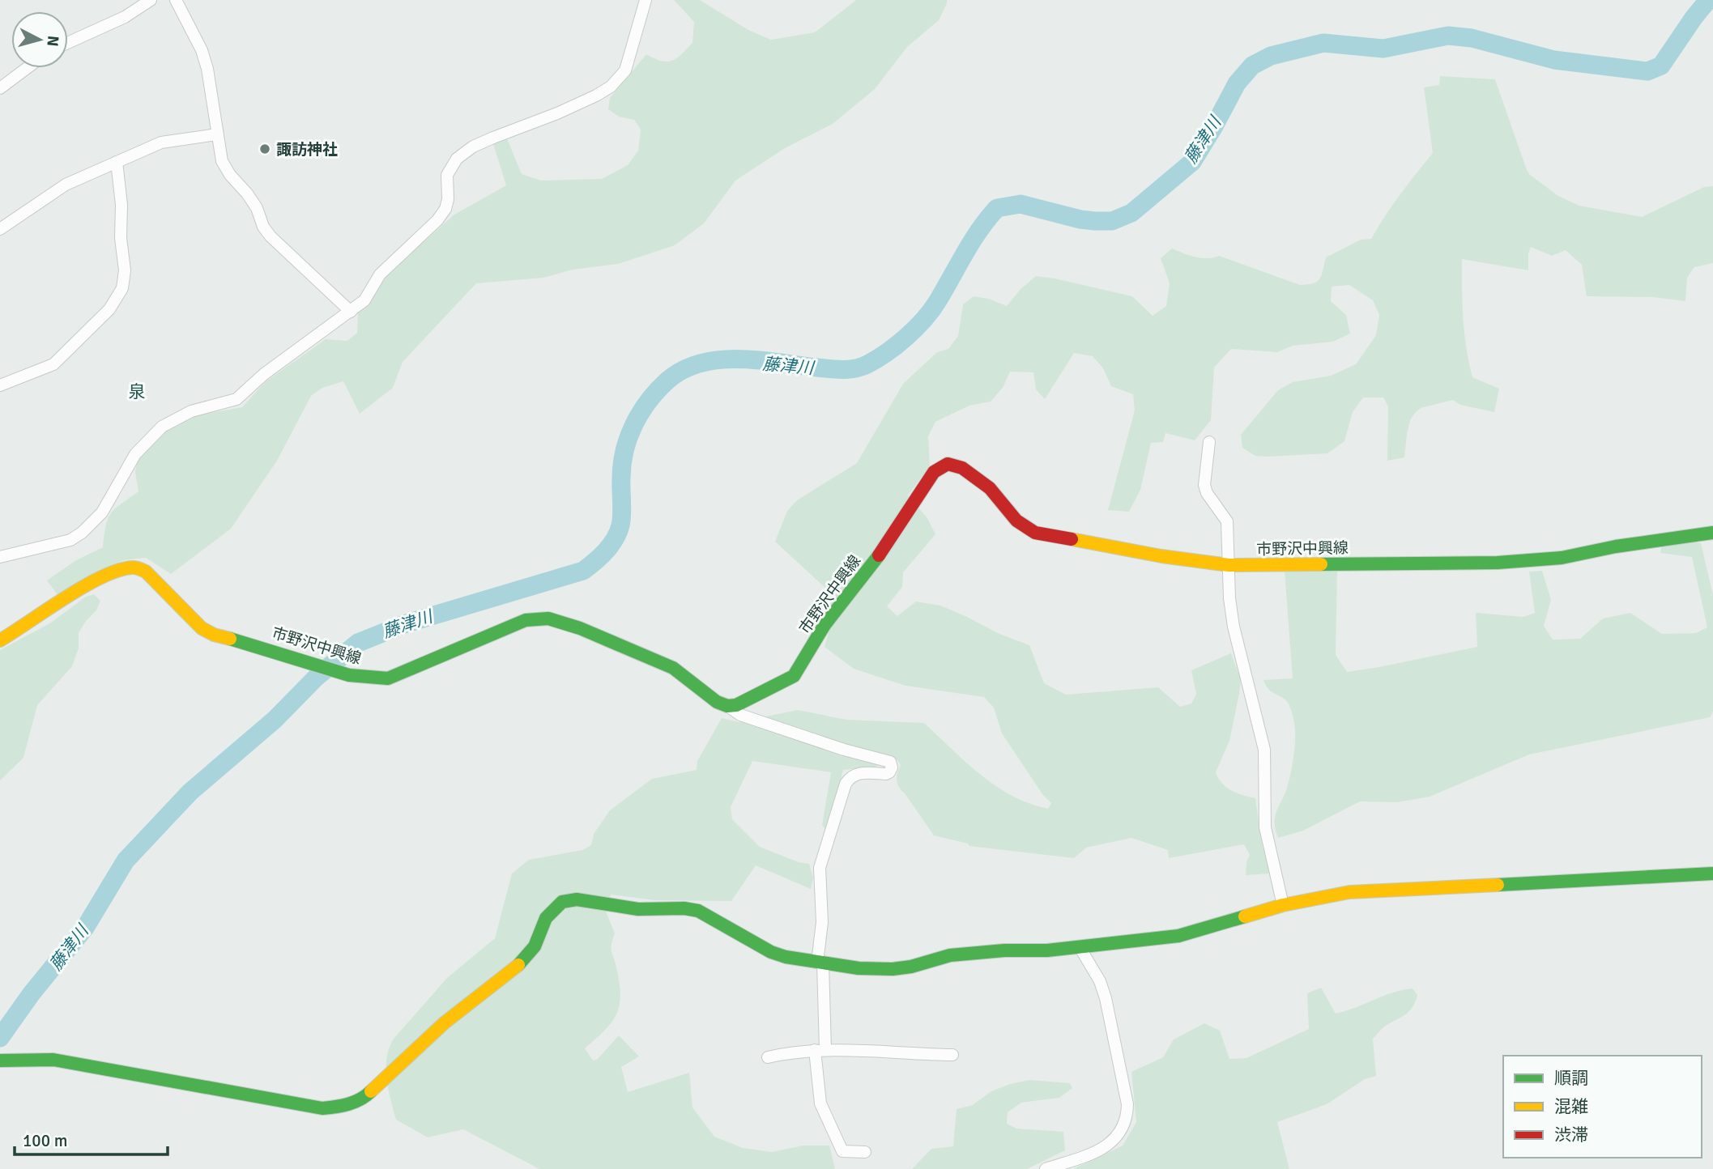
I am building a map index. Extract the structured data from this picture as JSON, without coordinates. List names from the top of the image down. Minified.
{"streets":{"main road":["市野沢中興線"]},"districts":["泉"],"water":["藤津川"],"places":["諏訪神社"],"legend":["順調","混雑","渋滞"],"scale_bar":"100 m","north":"right"}
